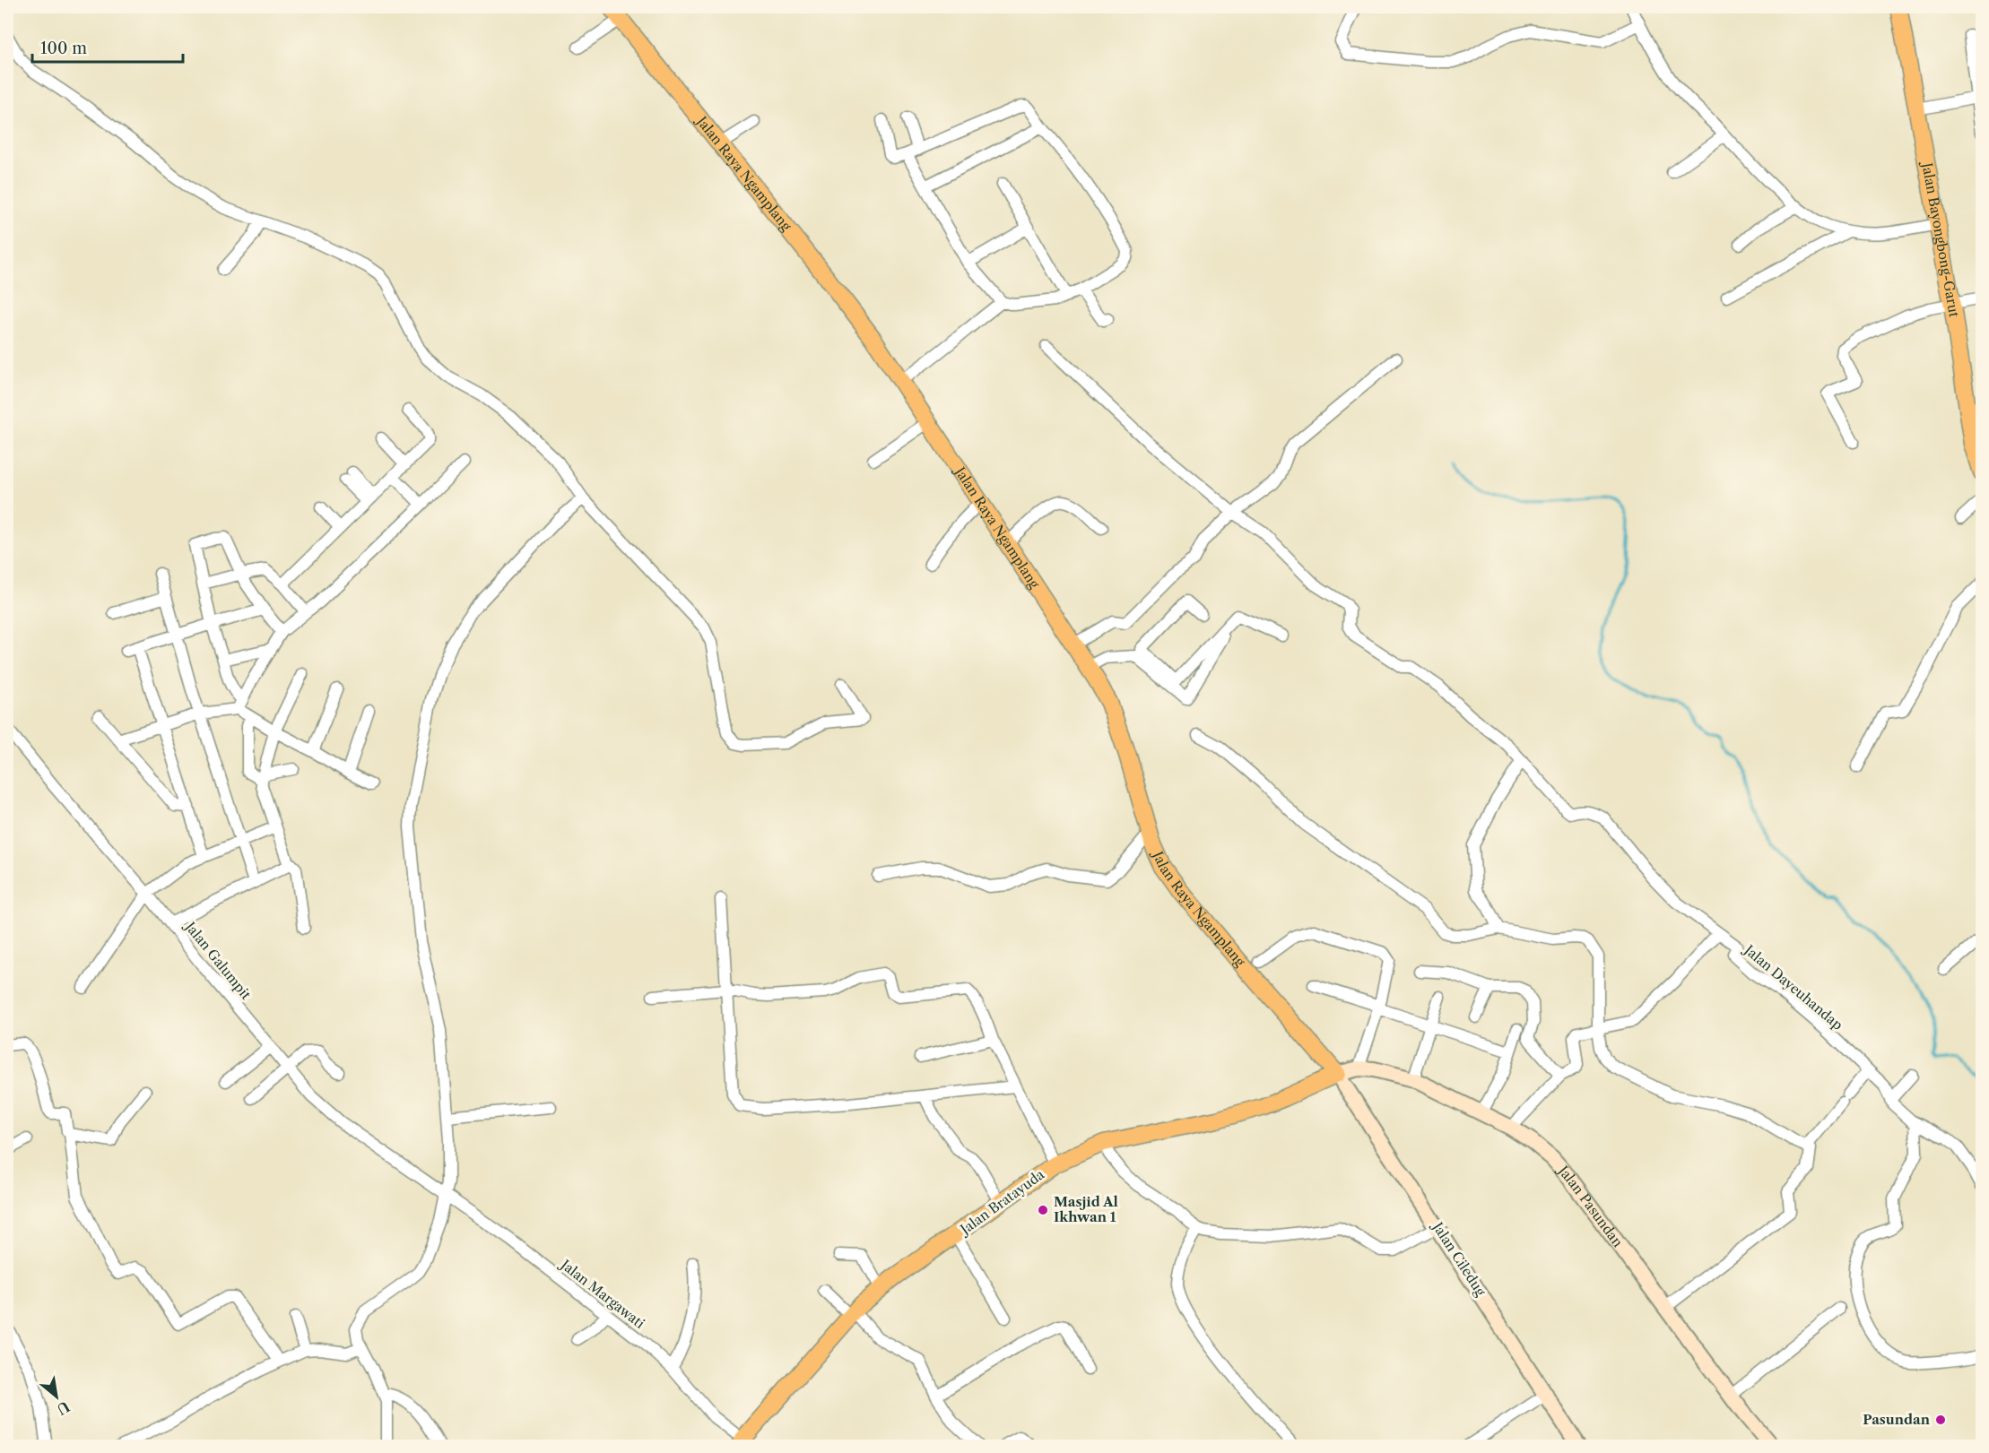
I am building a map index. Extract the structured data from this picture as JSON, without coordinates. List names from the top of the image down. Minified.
{"streets":{"main road":["Jalan Raya Ngamplang","Jalan Bayongbong-Garut","Jalan Bratayuda"],"street":["Jalan Galumpit","Jalan Dayeuhandap","Jalan Pasundan","Jalan Ciledug","Jalan Margawati"]},"crossings":[["Jalan Raya Ngamplang","Jalan Bratayuda"],["Jalan Raya Ngamplang","Jalan Pasundan"],["Jalan Raya Ngamplang","Jalan Ciledug"],["Jalan Galumpit","Jalan Margawati"],["Jalan Bratayuda","Jalan Pasundan"],["Jalan Bratayuda","Jalan Ciledug"],["Jalan Bratayuda","Jalan Margawati"],["Jalan Pasundan","Jalan Ciledug"]],"places":["Masjid Al Ikhwan 1","Pasundan"],"scale_bar":"100 m","north":"bottom right"}
